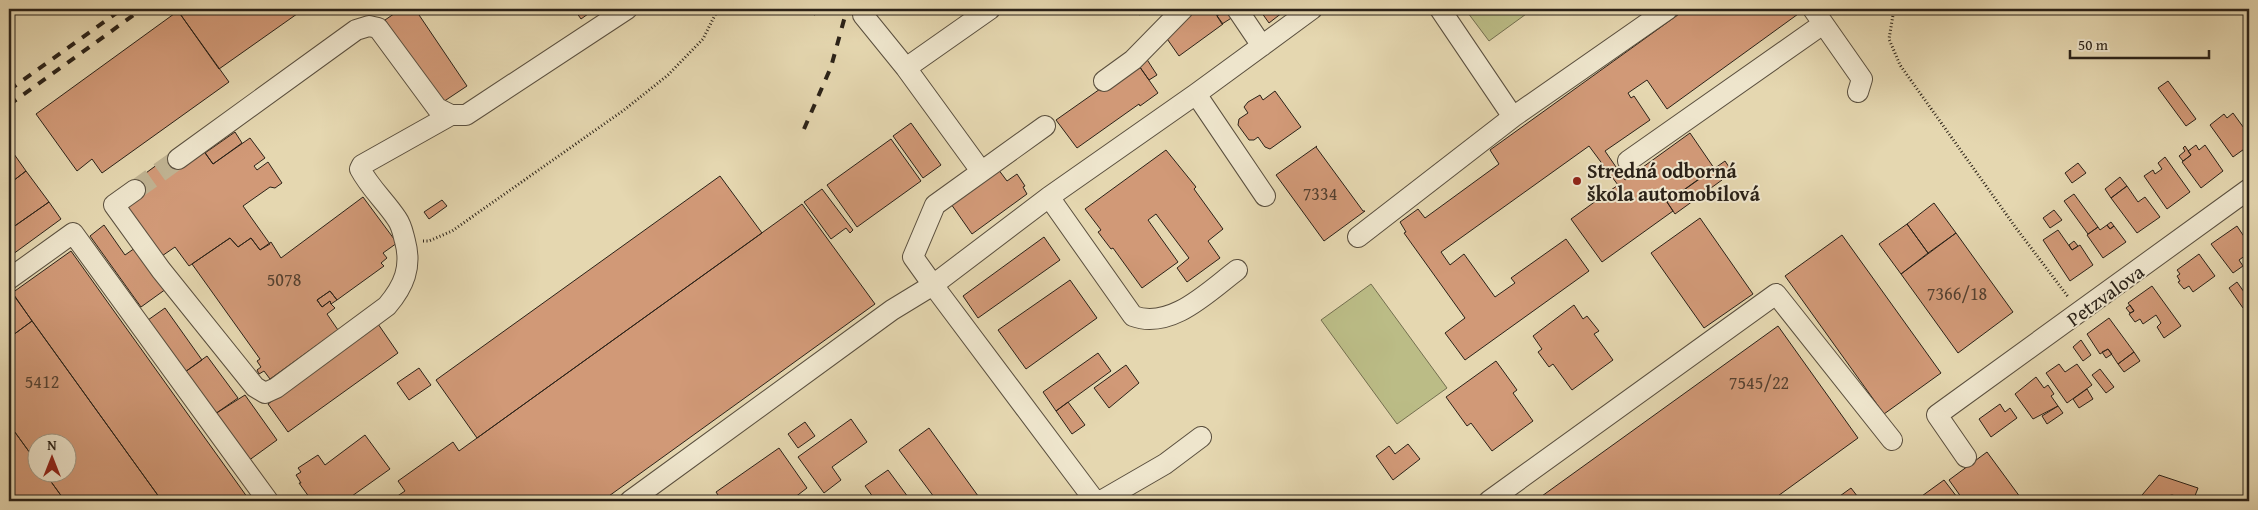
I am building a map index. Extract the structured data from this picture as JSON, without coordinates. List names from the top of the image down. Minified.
{"streets":{"street":["Petzvalova"]},"places":["Stredná odborná škola automobilová"],"house_numbers":["7334","5078","7366/18","5412","7545/22"],"scale_bar":"50 m","north":"top"}
